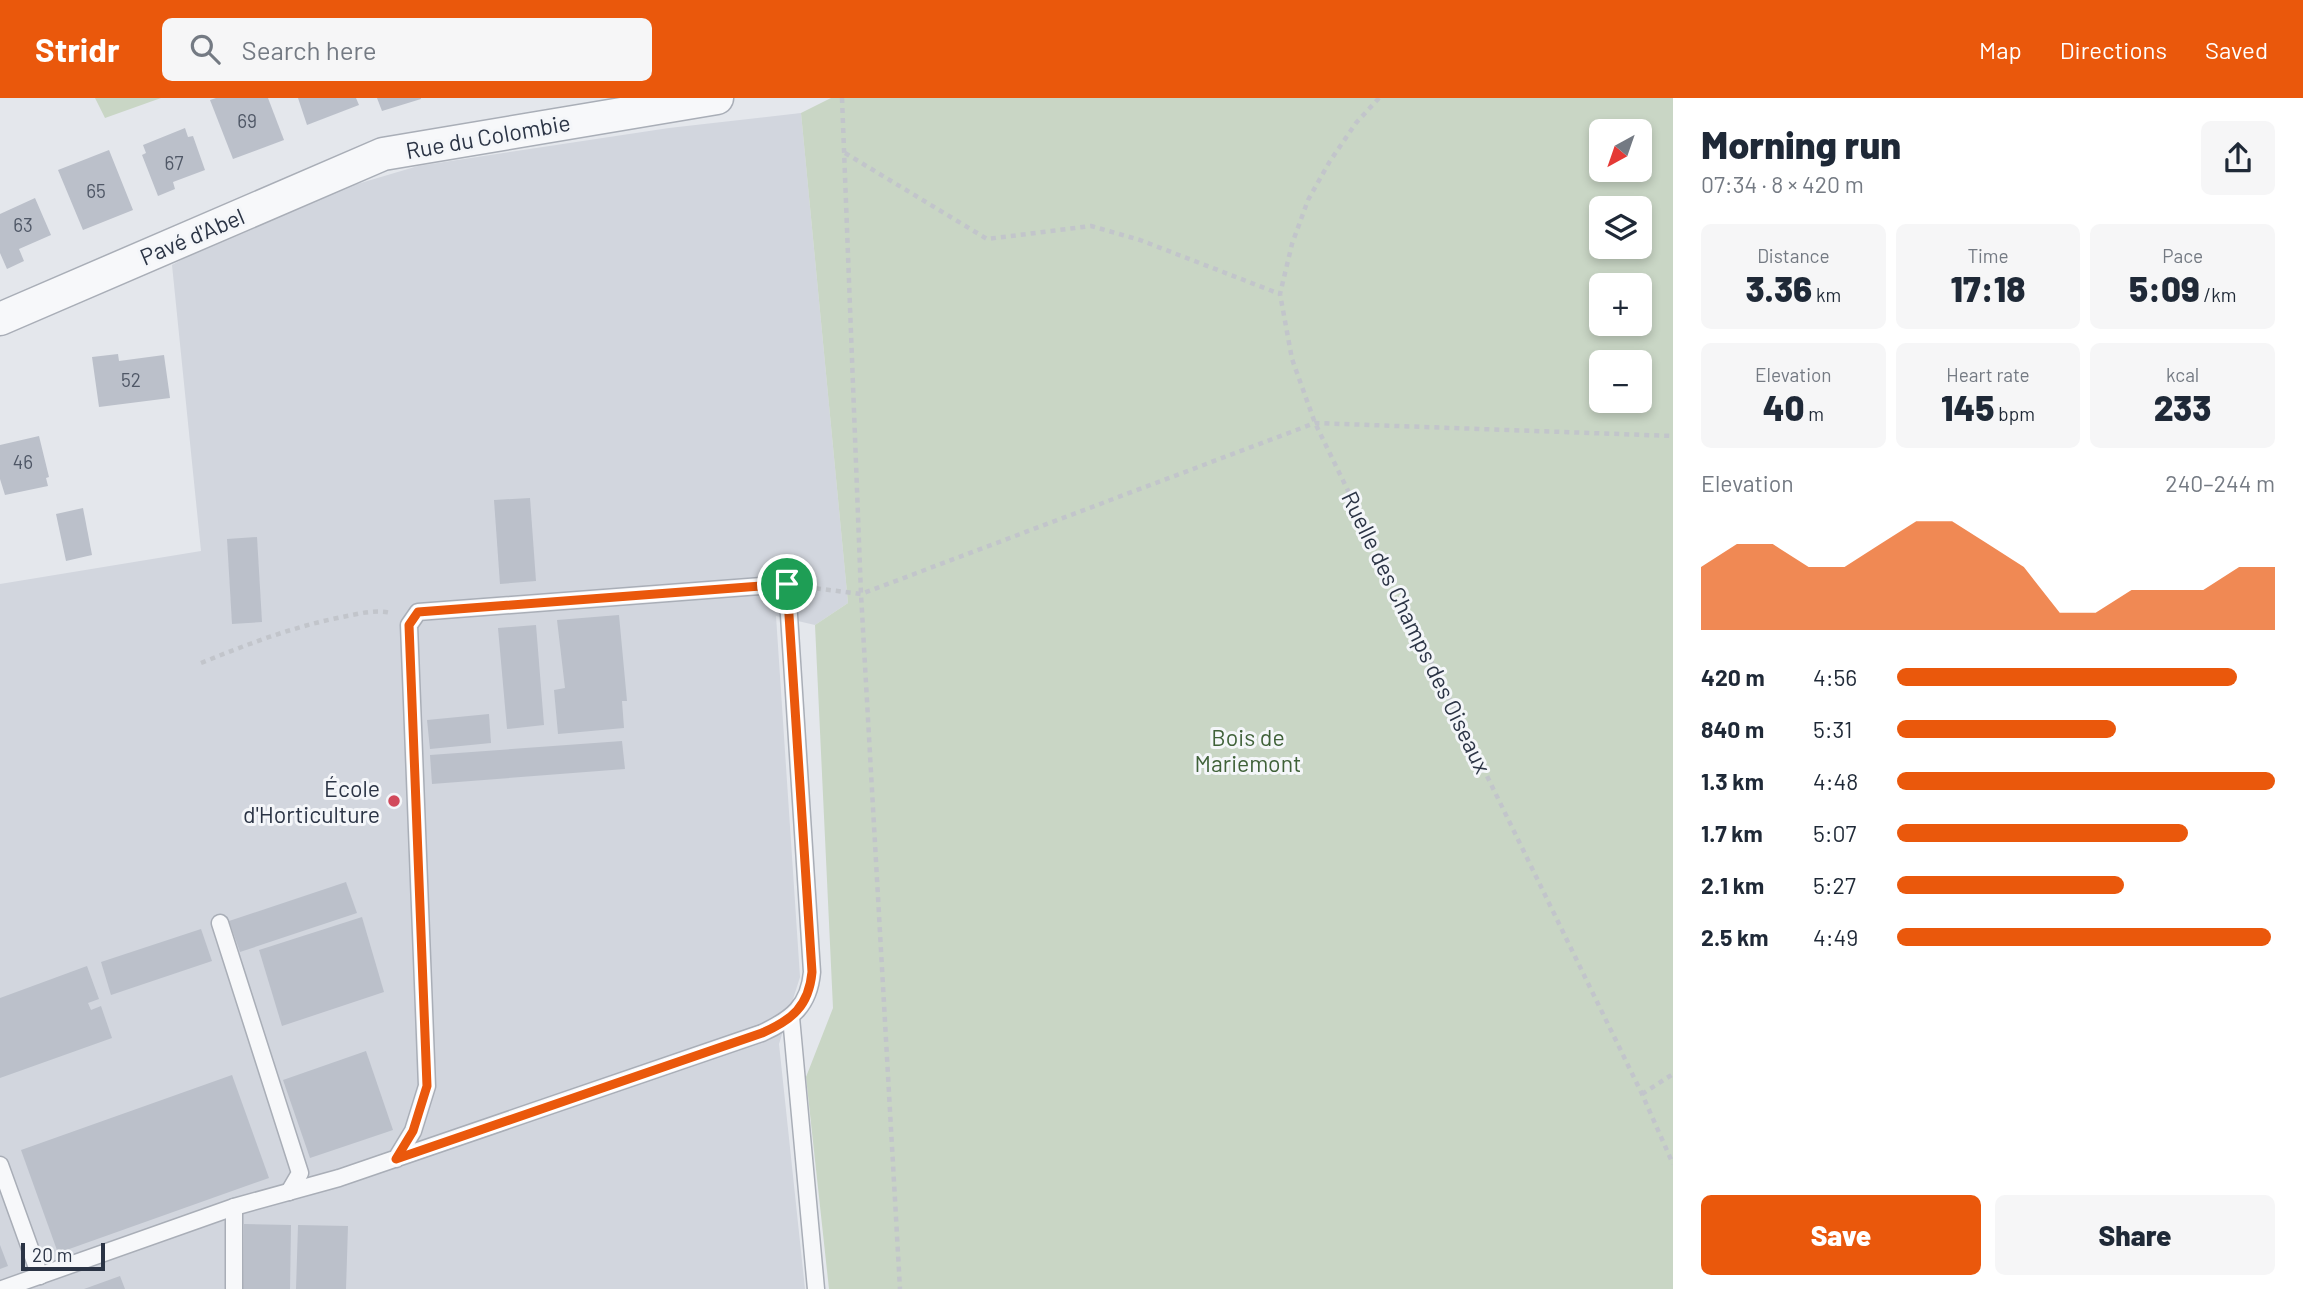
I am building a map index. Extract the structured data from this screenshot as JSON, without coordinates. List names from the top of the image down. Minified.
{"streets":{"street":["Rue du Colombie","Pavé d'Abel"],"path":["Ruelle des Champs des Oiseaux"]},"crossings":[["Rue du Colombie","Pavé d'Abel"]],"parks":["Bois de Mariemont"],"places":["École d'Horticulture"],"house_numbers":["69","67","65","63","52","46"],"scale_bar":"20 m","north":"bottom left","page":{"header":"Stridr","search":"Search here","nav":["Map","Directions","Saved"],"heading":["Morning run","07:34 · 8 × 420 m"],"map_buttons":["+","−"],"stats":[["Distance","3.36 km"],["Time","17:18"],["Pace","5:09 /km"],["Elevation","40 m"],["Heart rate","145 bpm"],["kcal","233"]],"chart":["Elevation","240–244 m"],"list":[{"name":"420 m","note":"4:56"},{"name":"840 m","note":"5:31"},{"name":"1.3 km","note":"4:48"},{"name":"1.7 km","note":"5:07"},{"name":"2.1 km","note":"5:27"},{"name":"2.5 km","note":"4:49"}],"buttons":["Save","Share"],"scale":"20 m"}}
